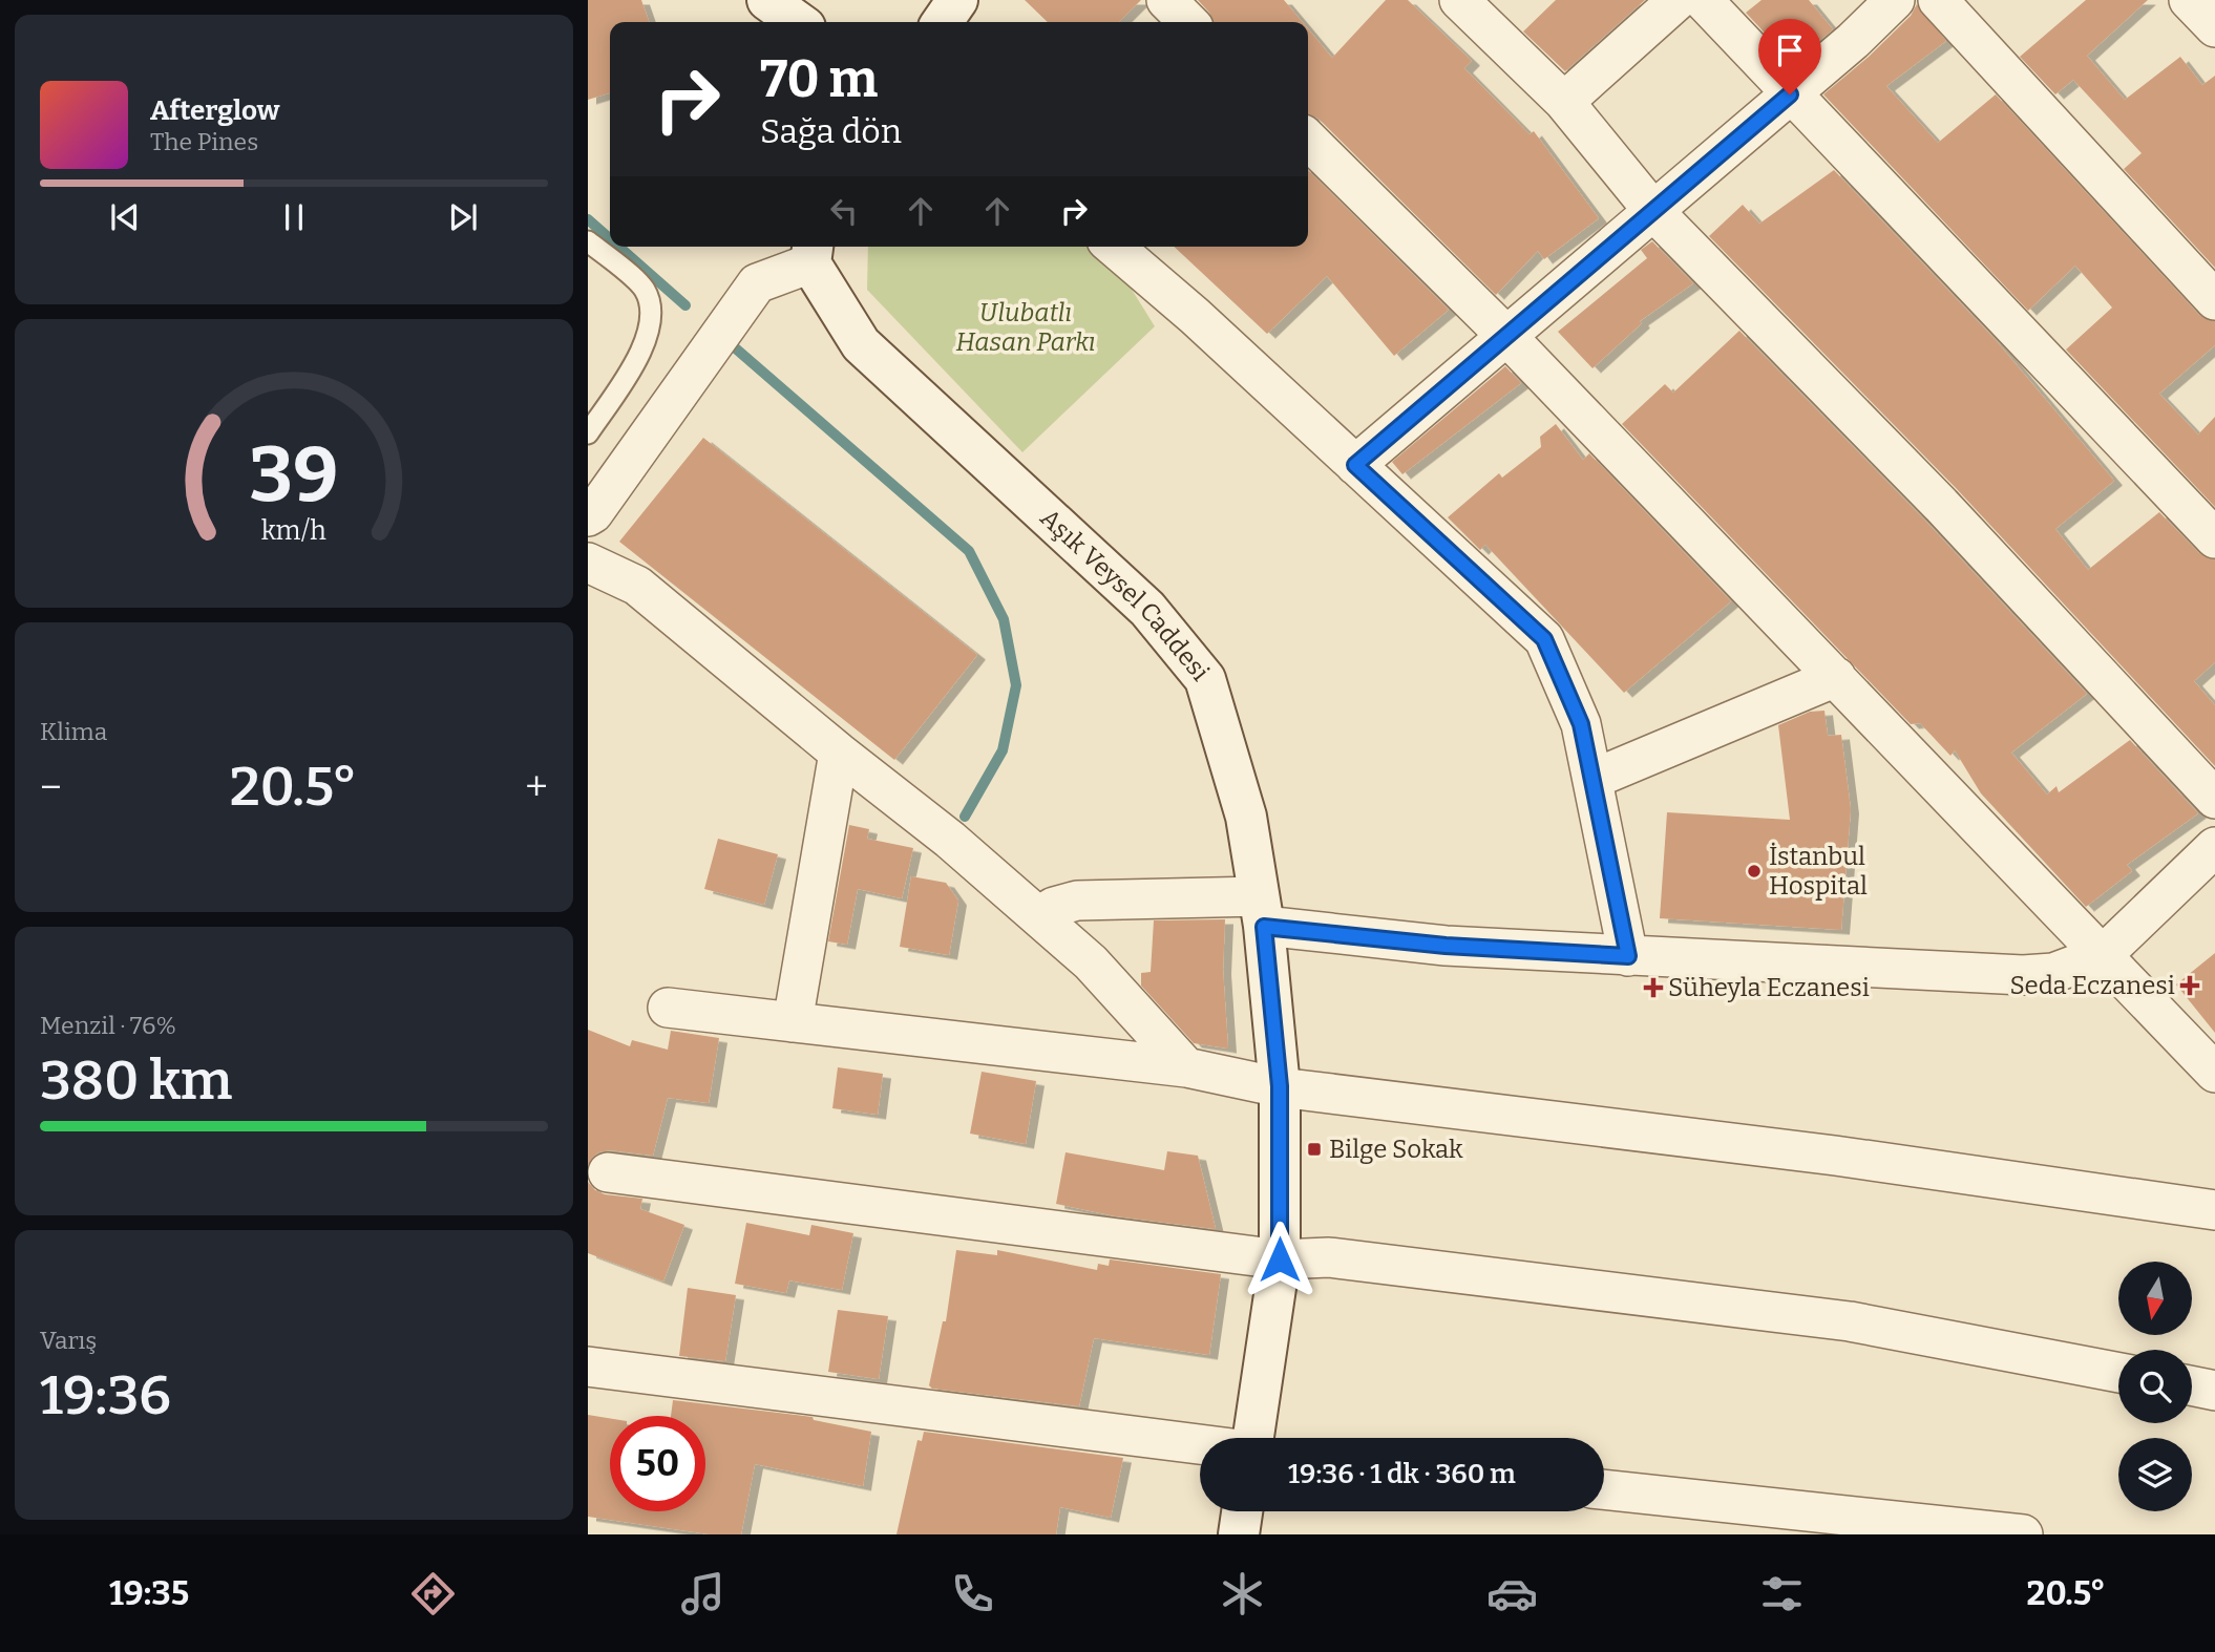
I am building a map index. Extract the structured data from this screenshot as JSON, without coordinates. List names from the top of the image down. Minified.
{"streets":{"main road":["Aşık Veysel Caddesi"]},"parks":["Ulubatlı Hasan Parkı"],"places":{"other":["İstanbul Hospital"],"health":["Seda Eczanesi","Süheyla Eczanesi"],"transit":["Bilge Sokak"]},"north":"bottom","page":{"turn":["70 m","Sağa dön"],"song":["Afterglow","The Pines"],"tile":["Klima",["Menzil · 76%","380 km"],["Varış","19:36"]],"heat":["−","20.5°","+"],"limit":"50","trip":"19:36 · 1 dk · 360 m","tabs":["19:35","20.5°"],"gauge":["39","km/h"]}}
